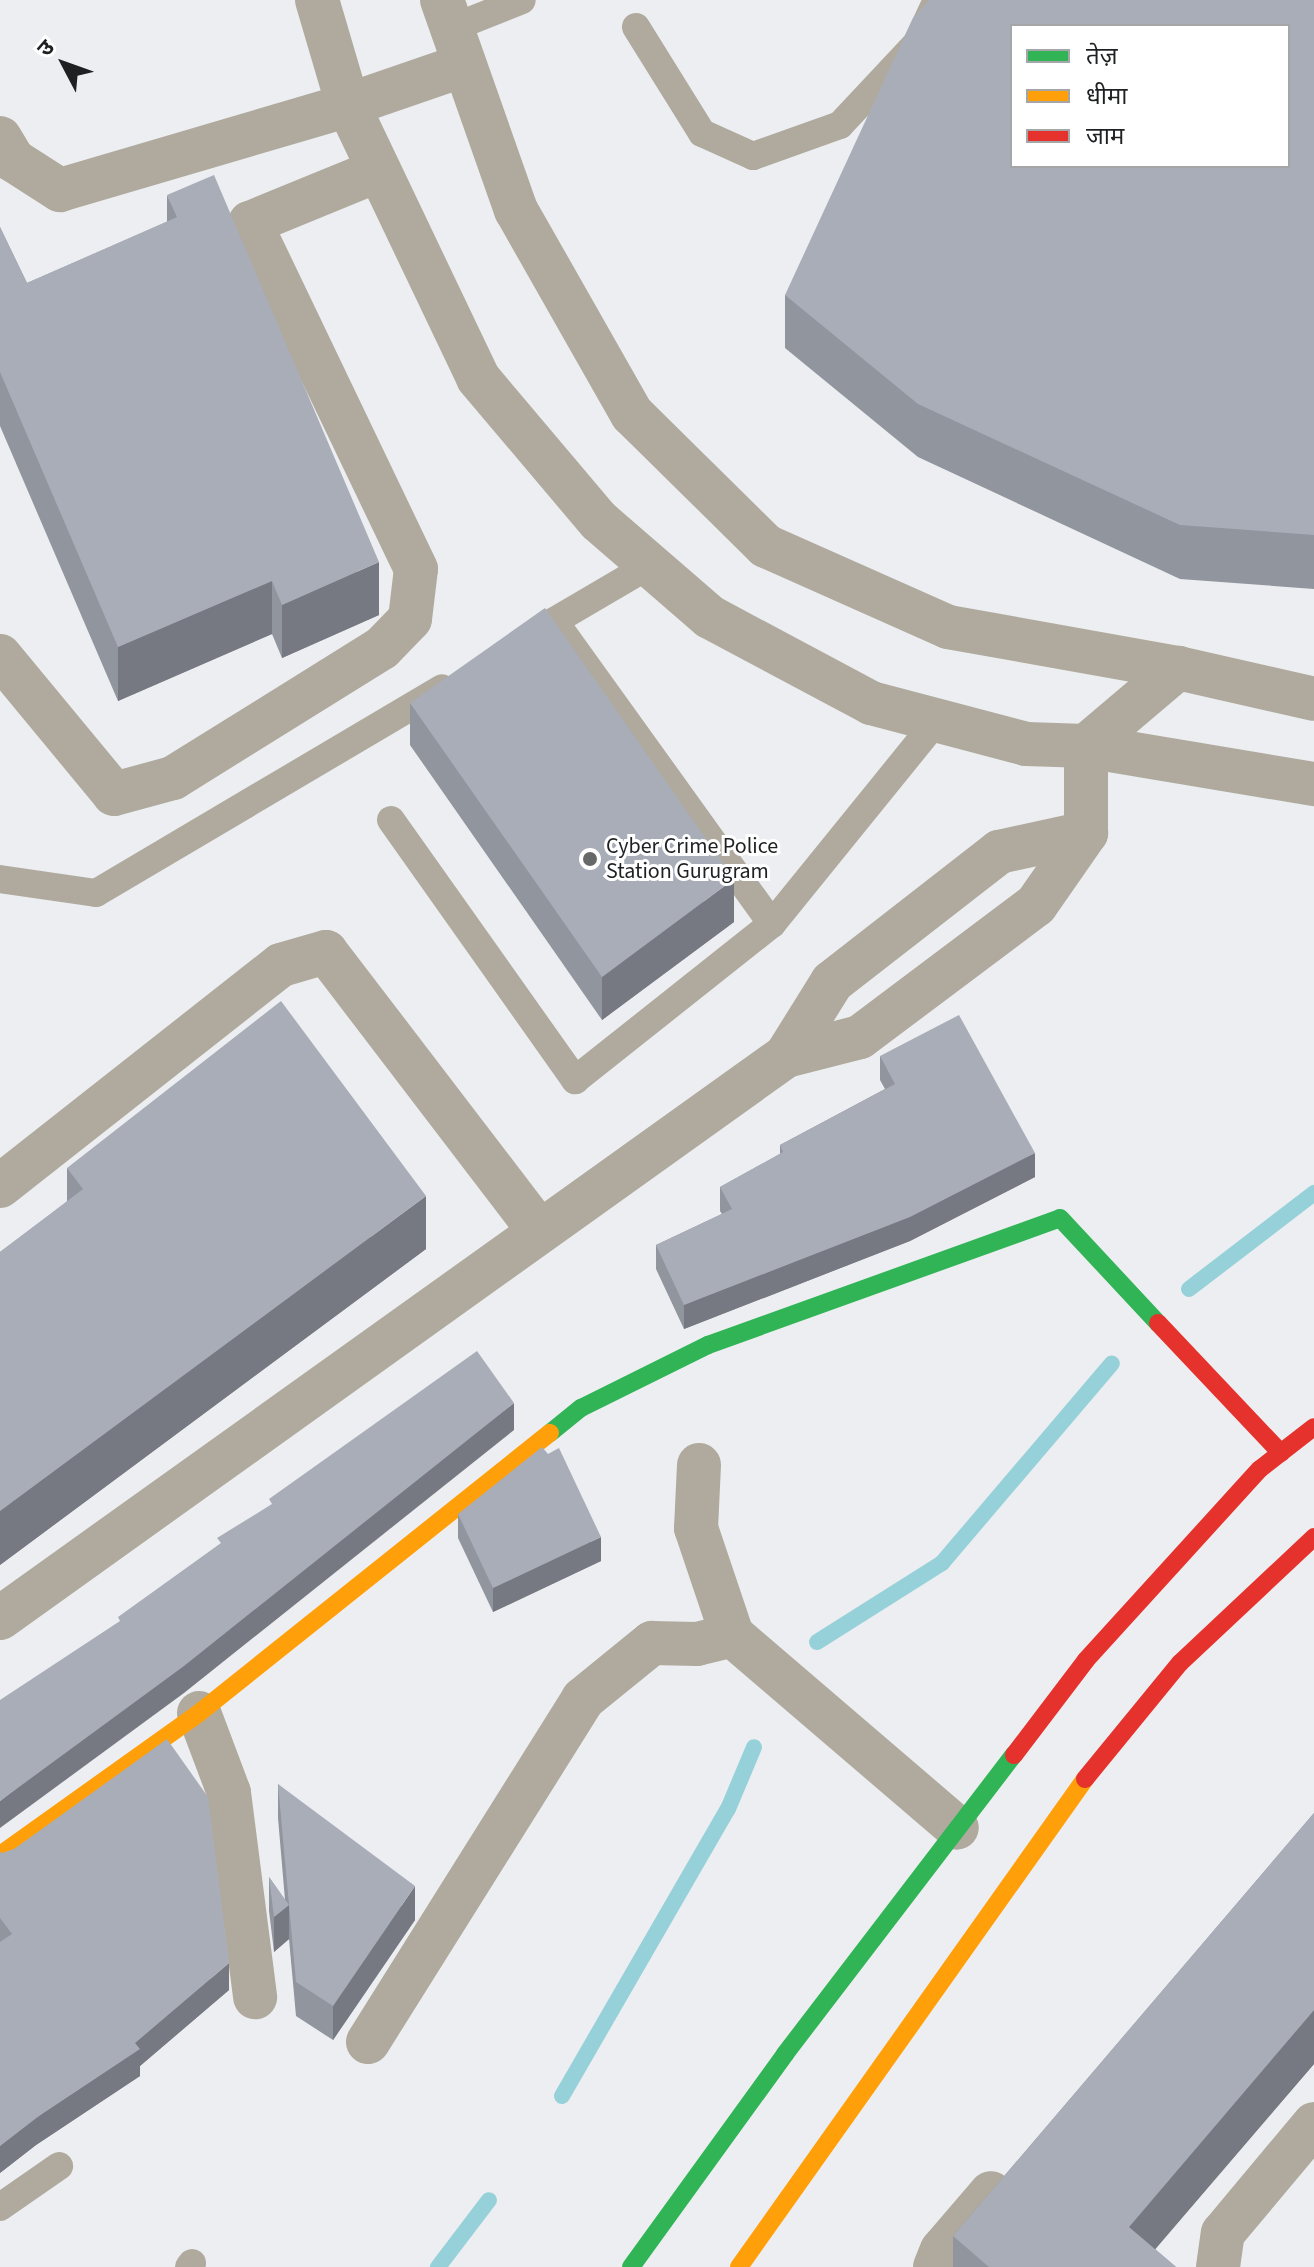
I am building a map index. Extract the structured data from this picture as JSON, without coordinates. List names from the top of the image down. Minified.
{"places":["Cyber Crime Police Station Gurugram"],"legend":["तेज़","धीमा","जाम"],"north":"top left"}
